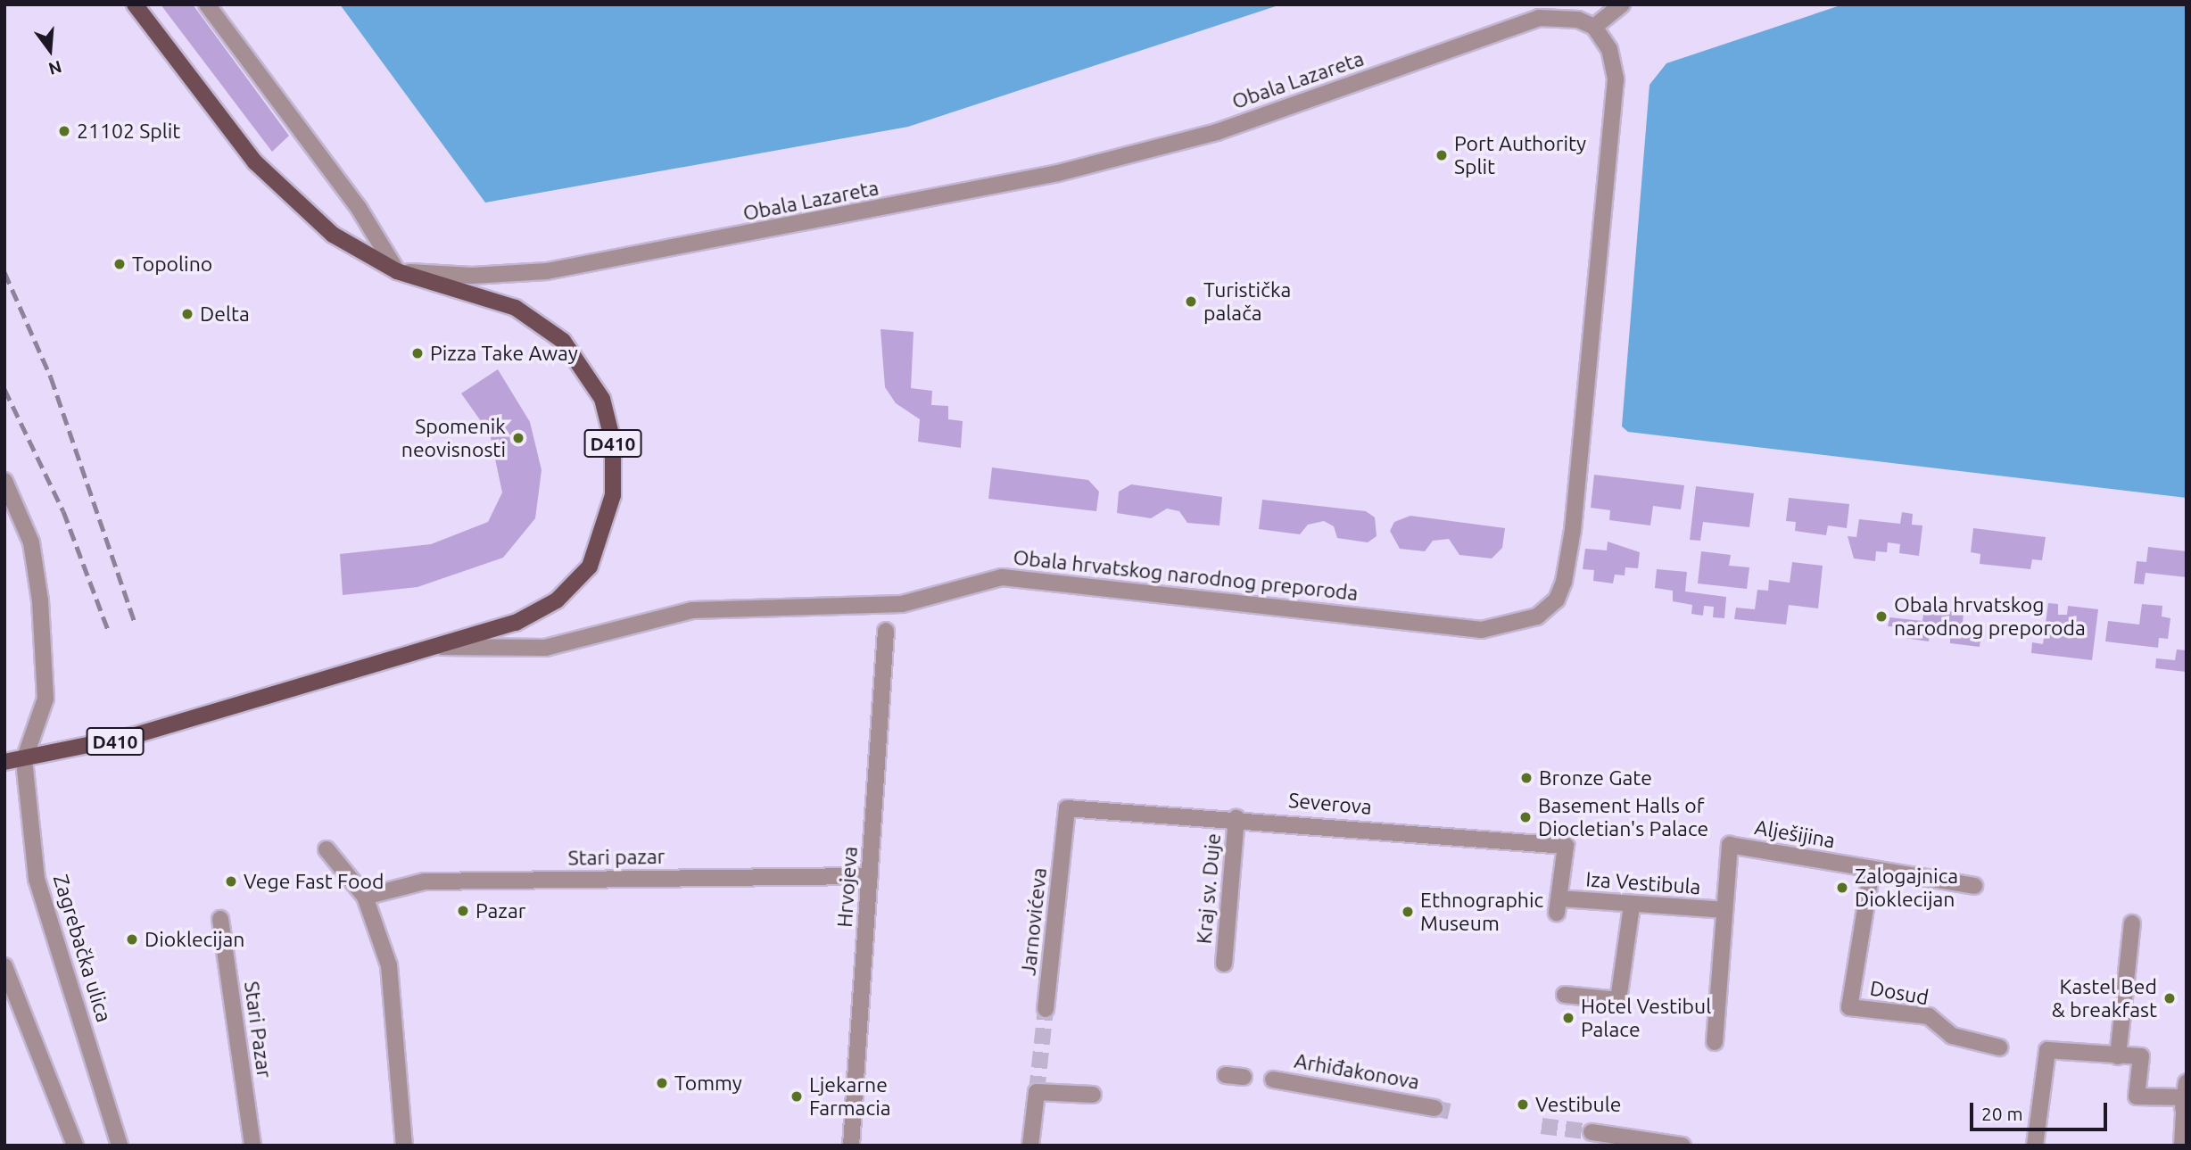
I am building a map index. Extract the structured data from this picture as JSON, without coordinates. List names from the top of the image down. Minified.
{"streets":{"main road":["D410","Obala hrvatskog narodnog preporoda"],"street":["Obala Lazareta","Severova","Alješijina","Stari pazar","Iza Vestibula","Hrvojeva","Kraj sv. Duje","Jarnovićeva","Zagrebačka ulica","Dosud","Stari Pazar","Arhiđakonova"]},"crossings":[["Obala Lazareta","D410"],["Obala Lazareta","Obala hrvatskog narodnog preporoda"],["D410","Obala hrvatskog narodnog preporoda"],["Obala hrvatskog narodnog preporoda","Zagrebačka ulica"],["Severova","Iza Vestibula"],["Severova","Kraj sv. Duje"],["Severova","Jarnovićeva"],["Alješijina","Iza Vestibula"],["Alješijina","Dosud"],["Stari pazar","Hrvojeva"]],"places":["21102 Split","Port Authority Split","Topolino","Turistička palača","Delta","Pizza Take Away","Spomenik neovisnosti","Obala hrvatskog narodnog preporoda","Bronze Gate","Basement Halls of Diocletian's Palace","Vege Fast Food","Zalogajnica Dioklecijan","Pazar","Ethnographic Museum","Dioklecijan","Kastel Bed & breakfast","Hotel Vestibul Palace","Tommy","Ljekarne Farmacia","Vestibule"],"scale_bar":"20 m","north":"bottom"}
